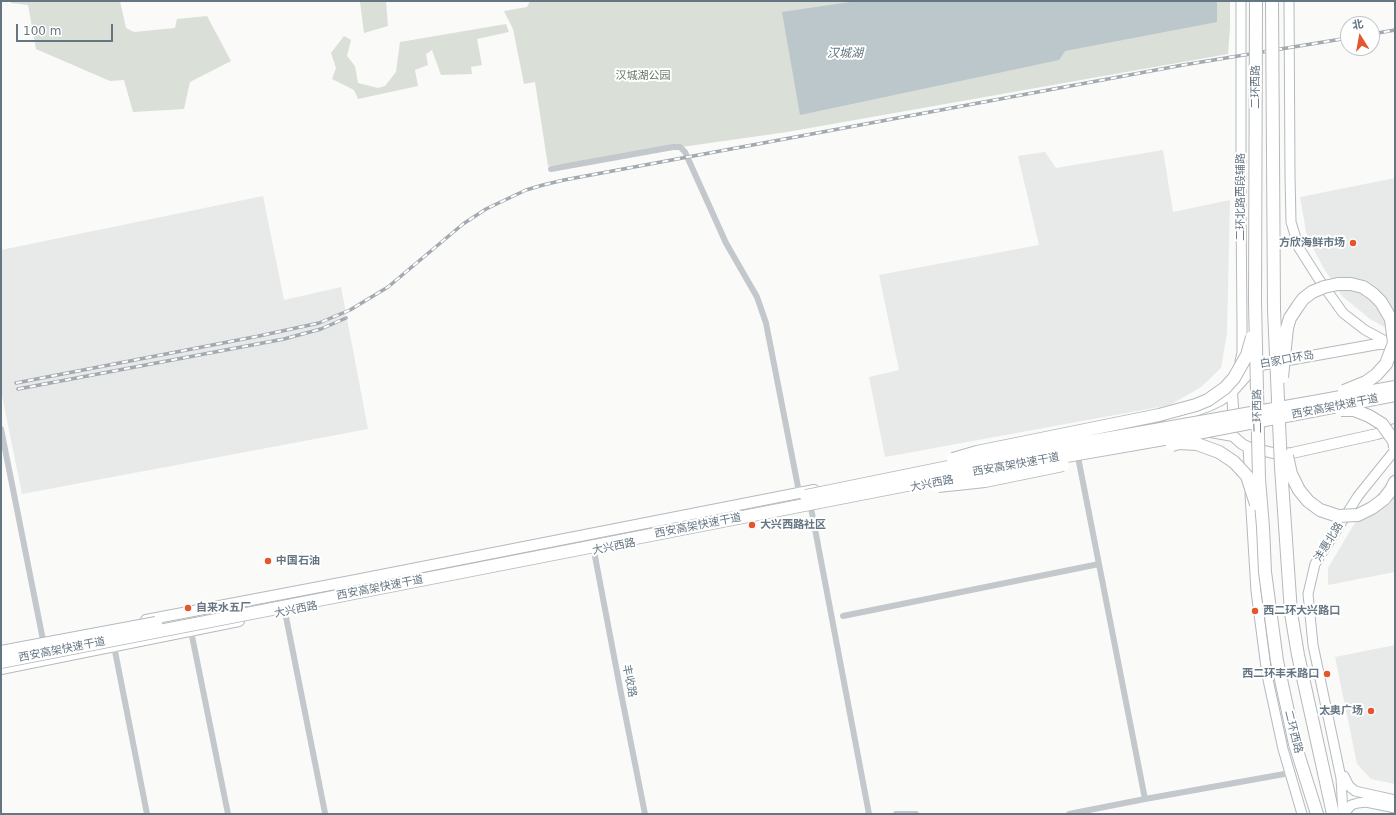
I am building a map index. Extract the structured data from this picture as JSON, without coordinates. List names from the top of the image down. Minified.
{"streets":{"highway":["二环西路","西安高架快速干道"],"main road":["二环北路西段辅路","白家口环岛","大兴西路","沣惠北路"],"street":["丰收路"]},"crossings":[["二环北路西段辅路","白家口环岛"],["二环北路西段辅路","大兴西路"],["白家口环岛","大兴西路"],["大兴西路","丰收路"]],"water":["汉城湖"],"parks":["汉城湖公园"],"places":["方欣海鲜市场","大兴西路社区","中国石油","自来水五厂","西二环大兴路口","西二环丰禾路口","太奥广场"],"scale_bar":"100 m","north":"top"}
